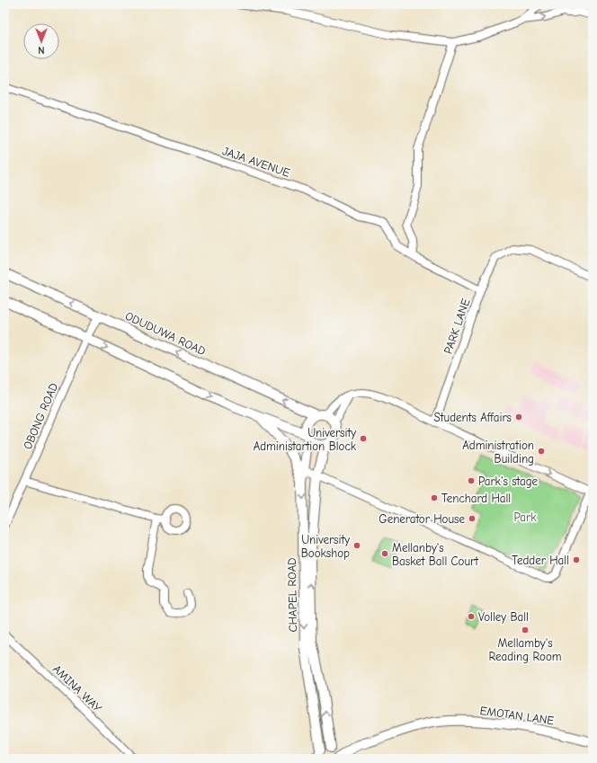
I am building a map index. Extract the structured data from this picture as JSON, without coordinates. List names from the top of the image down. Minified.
{"streets":{"street":["JAJA AVENUE","PARK LANE","ODUDUWA ROAD","OBONG ROAD","CHAPEL ROAD","AMINA WAY","EMOTAN LANE"]},"crossings":[["JAJA AVENUE","PARK LANE"],["ODUDUWA ROAD","OBONG ROAD"],["ODUDUWA ROAD","CHAPEL ROAD"],["CHAPEL ROAD","EMOTAN LANE"]],"parks":["Park"],"places":["Students Affairs","University Administartion Block","Administration Building","Park's stage","Tenchard Hall","Generator House","University Bookshop","Mellanby's Basket Ball Court","Tedder Hall","Volley Ball","Mellamby's Reading Room"],"north":"bottom"}
